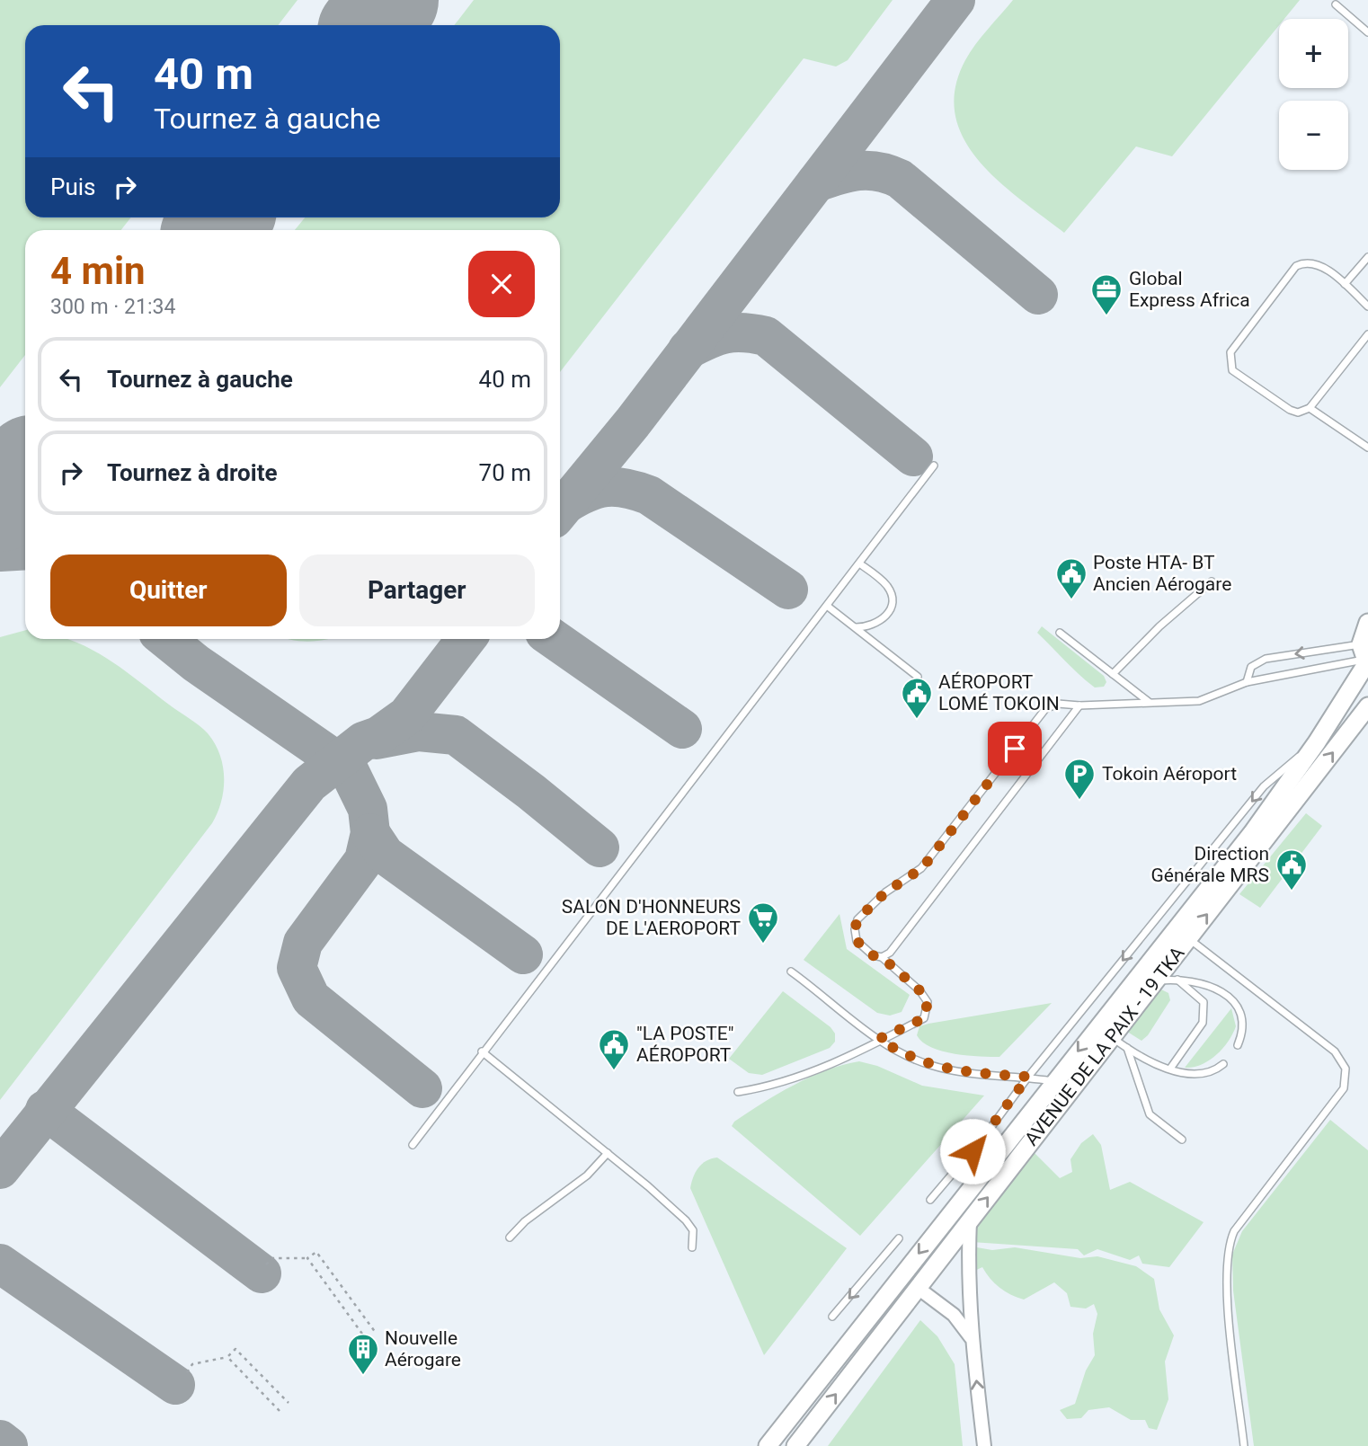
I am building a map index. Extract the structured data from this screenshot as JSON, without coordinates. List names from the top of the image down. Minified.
{"streets":{"main road":["AVENUE DE LA PAIX - 19 TKA"]},"places":{"office":["Global Express Africa"],"public building":["Poste HTA- BT Ancien Aérogare","AÉROPORT LOMÉ TOKOIN","Direction Générale MRS","\"LA POSTE\" AÉROPORT"],"parking":["Tokoin Aéroport"],"supermarket":["SALON D'HONNEURS DE L'AEROPORT"],"building":["Nouvelle Aérogare"]},"page":{"map_buttons":["+","−"],"turn":["40 m","Tournez à gauche"],"then":"Puis","heading":["4 min","300 m · 21:34"],"list":[{"name":"Tournez à gauche","value":"40 m"},{"name":"Tournez à droite","value":"70 m"}],"buttons":["Quitter","Partager"]}}
